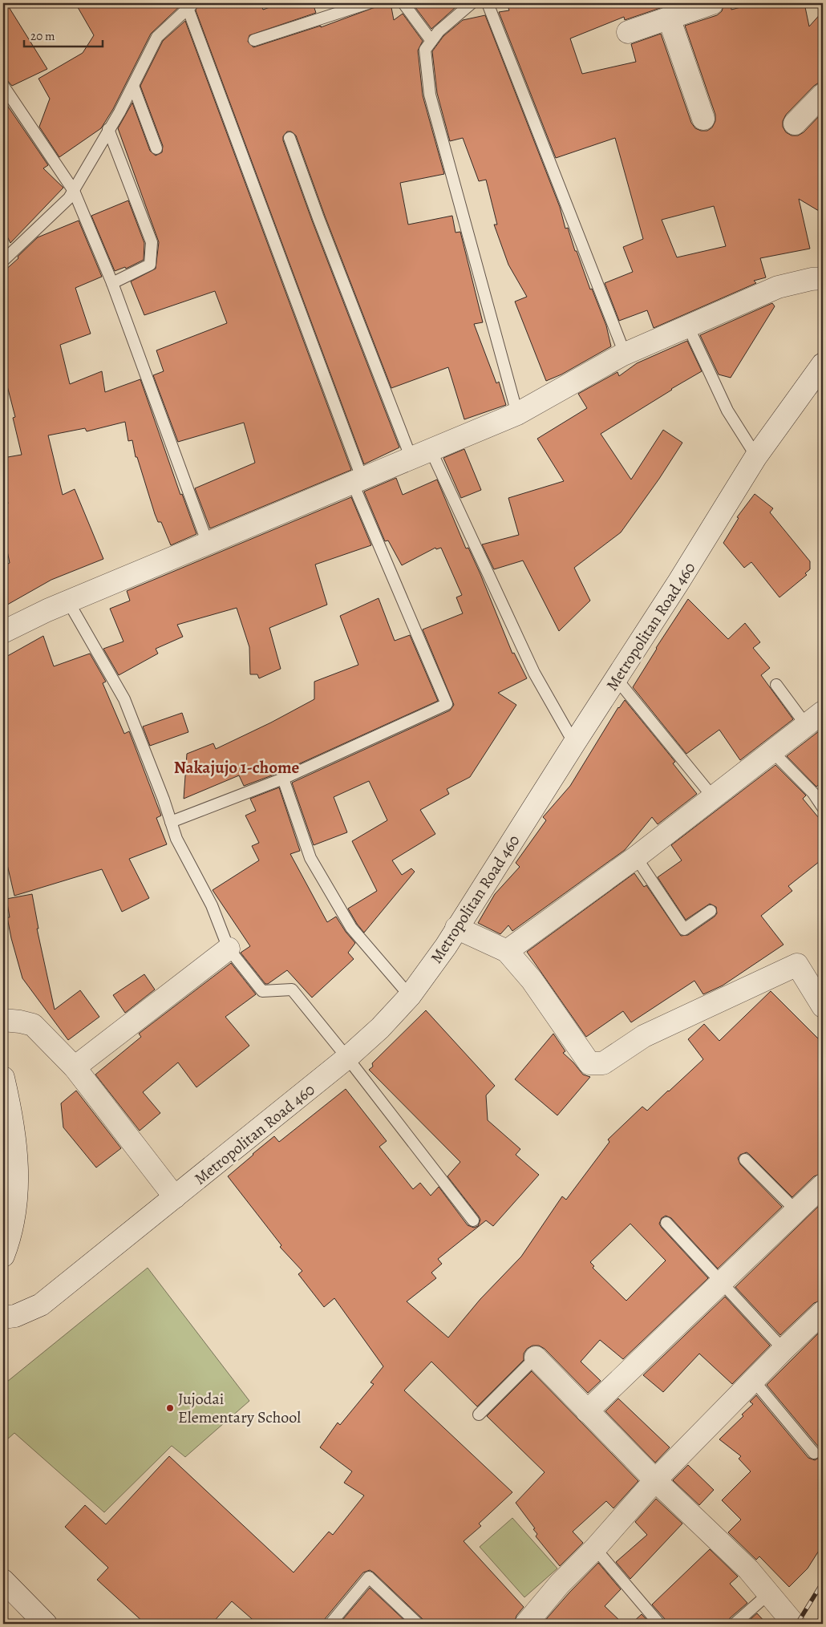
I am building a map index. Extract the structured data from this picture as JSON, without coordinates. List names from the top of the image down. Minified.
{"streets":{"street":["Metropolitan Road 460"]},"districts":["Nakajujo 1-chome"],"places":["Jujodai Elementary School"],"scale_bar":"20 m"}
